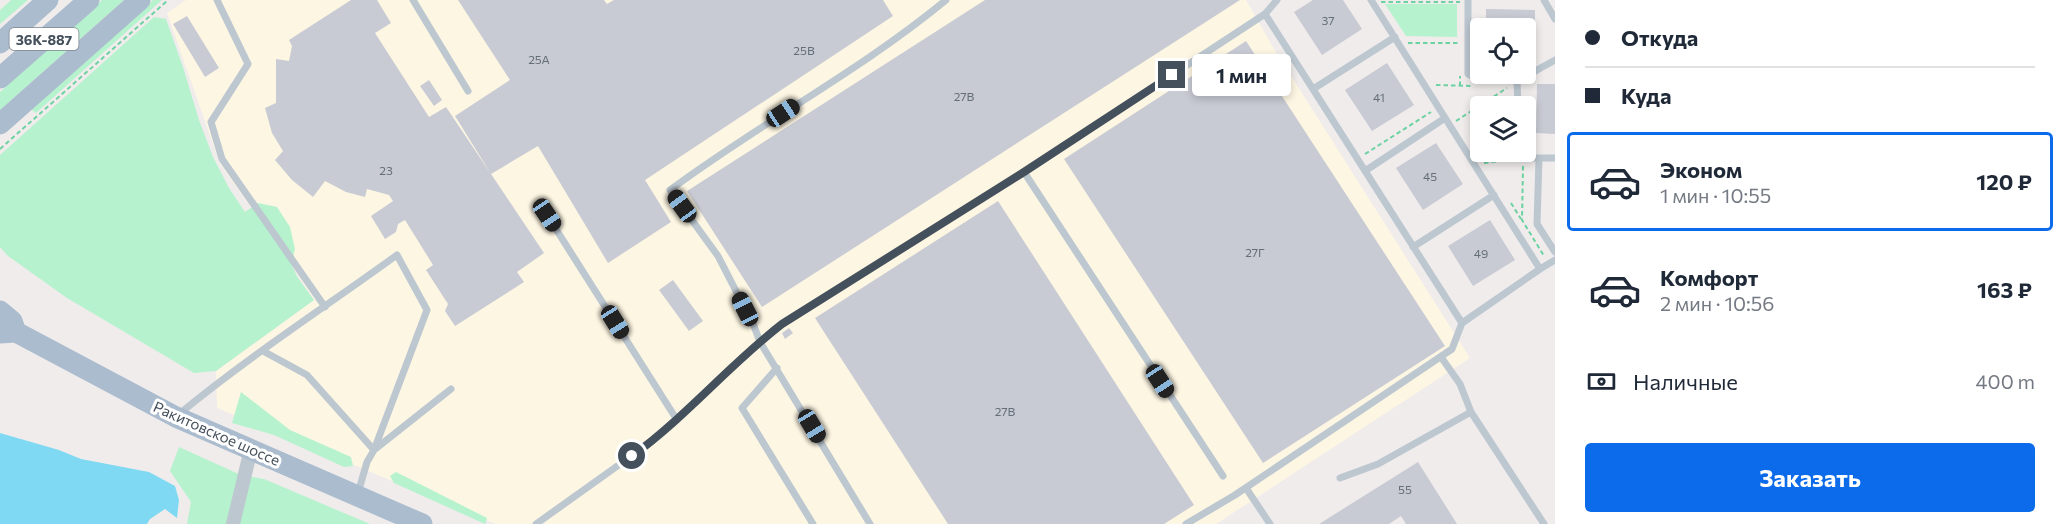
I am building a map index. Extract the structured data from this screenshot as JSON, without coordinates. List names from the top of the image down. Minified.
{"streets":{"main road":["36К-887","Ракитовское шоссе"]},"house_numbers":["37","25В","25А","27В","41","23","45","27Г","49","27В","55"],"page":{"banner":["Откуда","Куда"],"bubble":"1 мин","list":[{"name":"Эконом","note":"1 мин · 10:55","value":"120 ₽"},{"name":"Комфорт","note":"2 мин · 10:56","value":"163 ₽"}],"pay":["Наличные","400 m"],"buttons":"Заказать"}}
